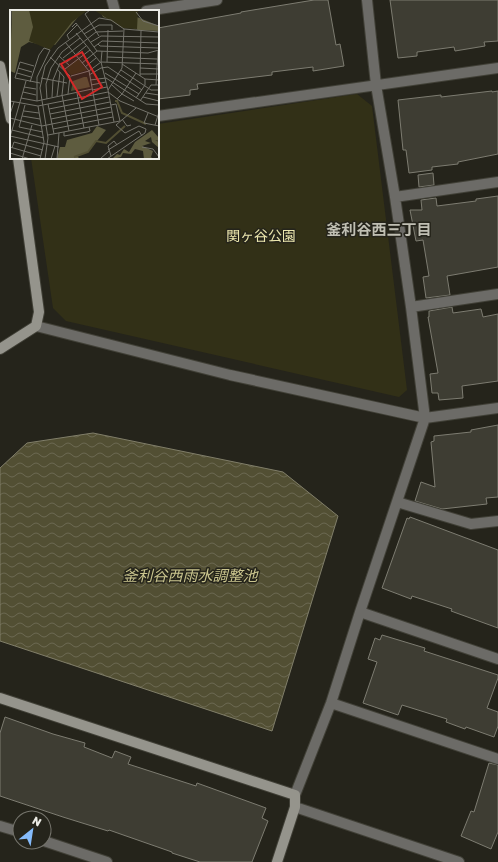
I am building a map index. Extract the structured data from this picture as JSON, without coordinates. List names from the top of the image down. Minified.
{"districts":["釜利谷西三丁目"],"water":["釜利谷西雨水調整池"],"parks":["関ヶ谷公園"],"north":"top right"}
